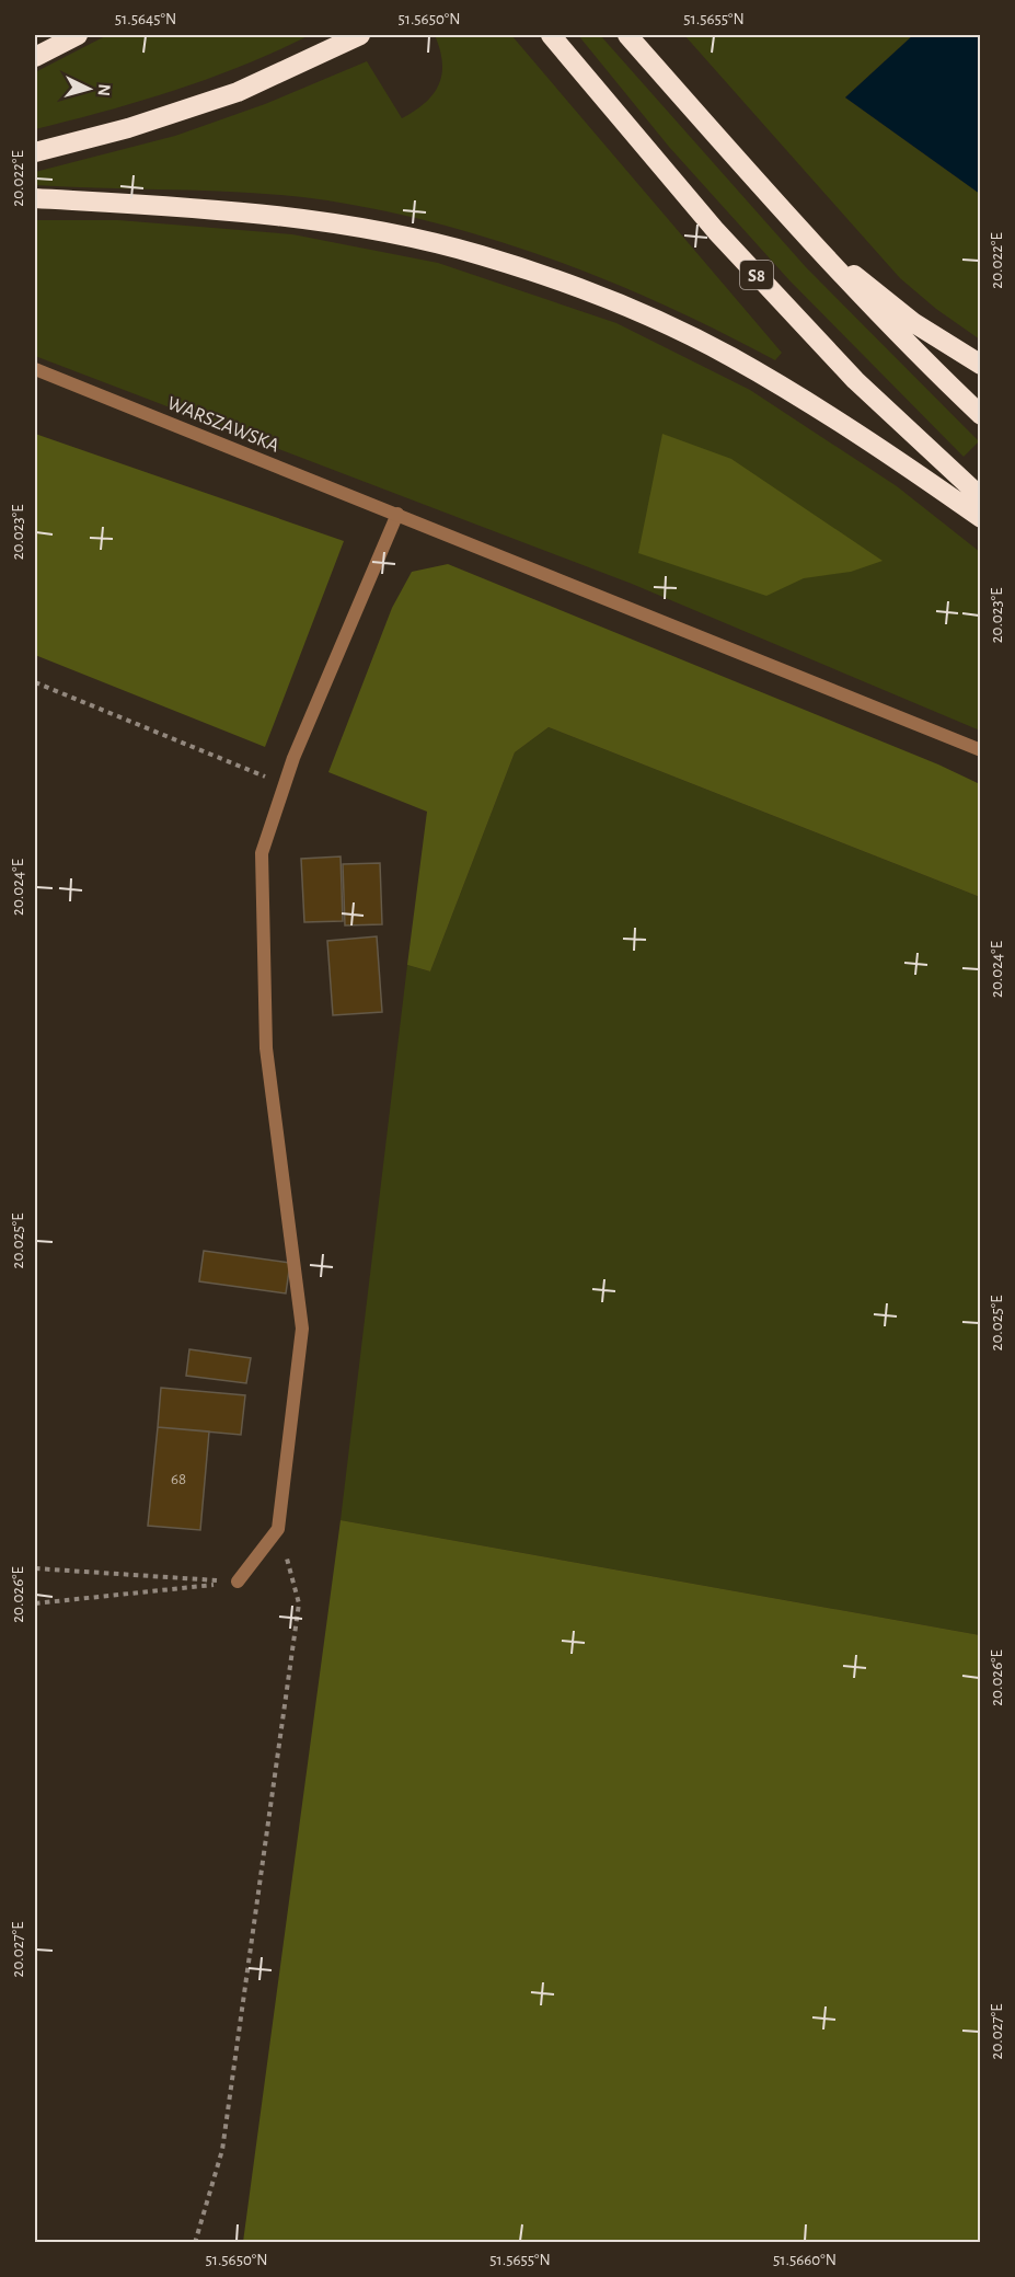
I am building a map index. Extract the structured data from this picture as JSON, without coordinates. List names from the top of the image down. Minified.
{"streets":{"highway":["S8"],"street":["WARSZAWSKA"]},"house_numbers":["68"],"north":"right","coordinates":["51.5645°N","51.5650°N","51.5655°N","20.022°E","20.023°E","20.024°E","20.025°E","20.026°E","20.027°E","51.5660°N"]}
